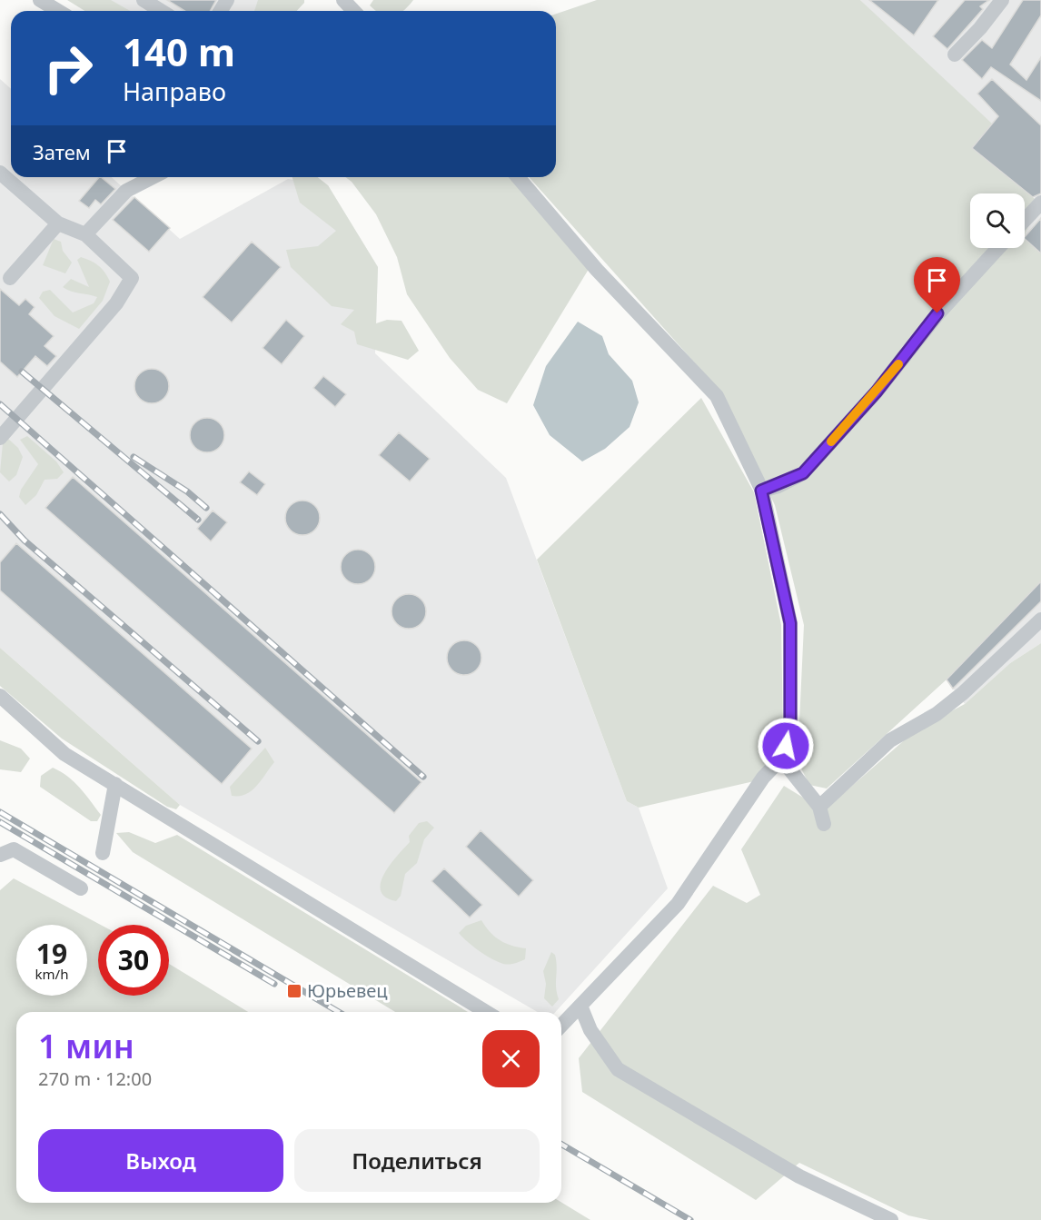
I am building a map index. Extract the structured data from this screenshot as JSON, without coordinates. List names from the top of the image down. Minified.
{"places":{"transit":["Юрьевец"]},"page":{"turn":["140 m","Направо"],"then":"Затем","speed":"19 km/h","limit":"30","heading":["1 мин","270 m · 12:00"],"buttons":["Выход","Поделиться"]}}
